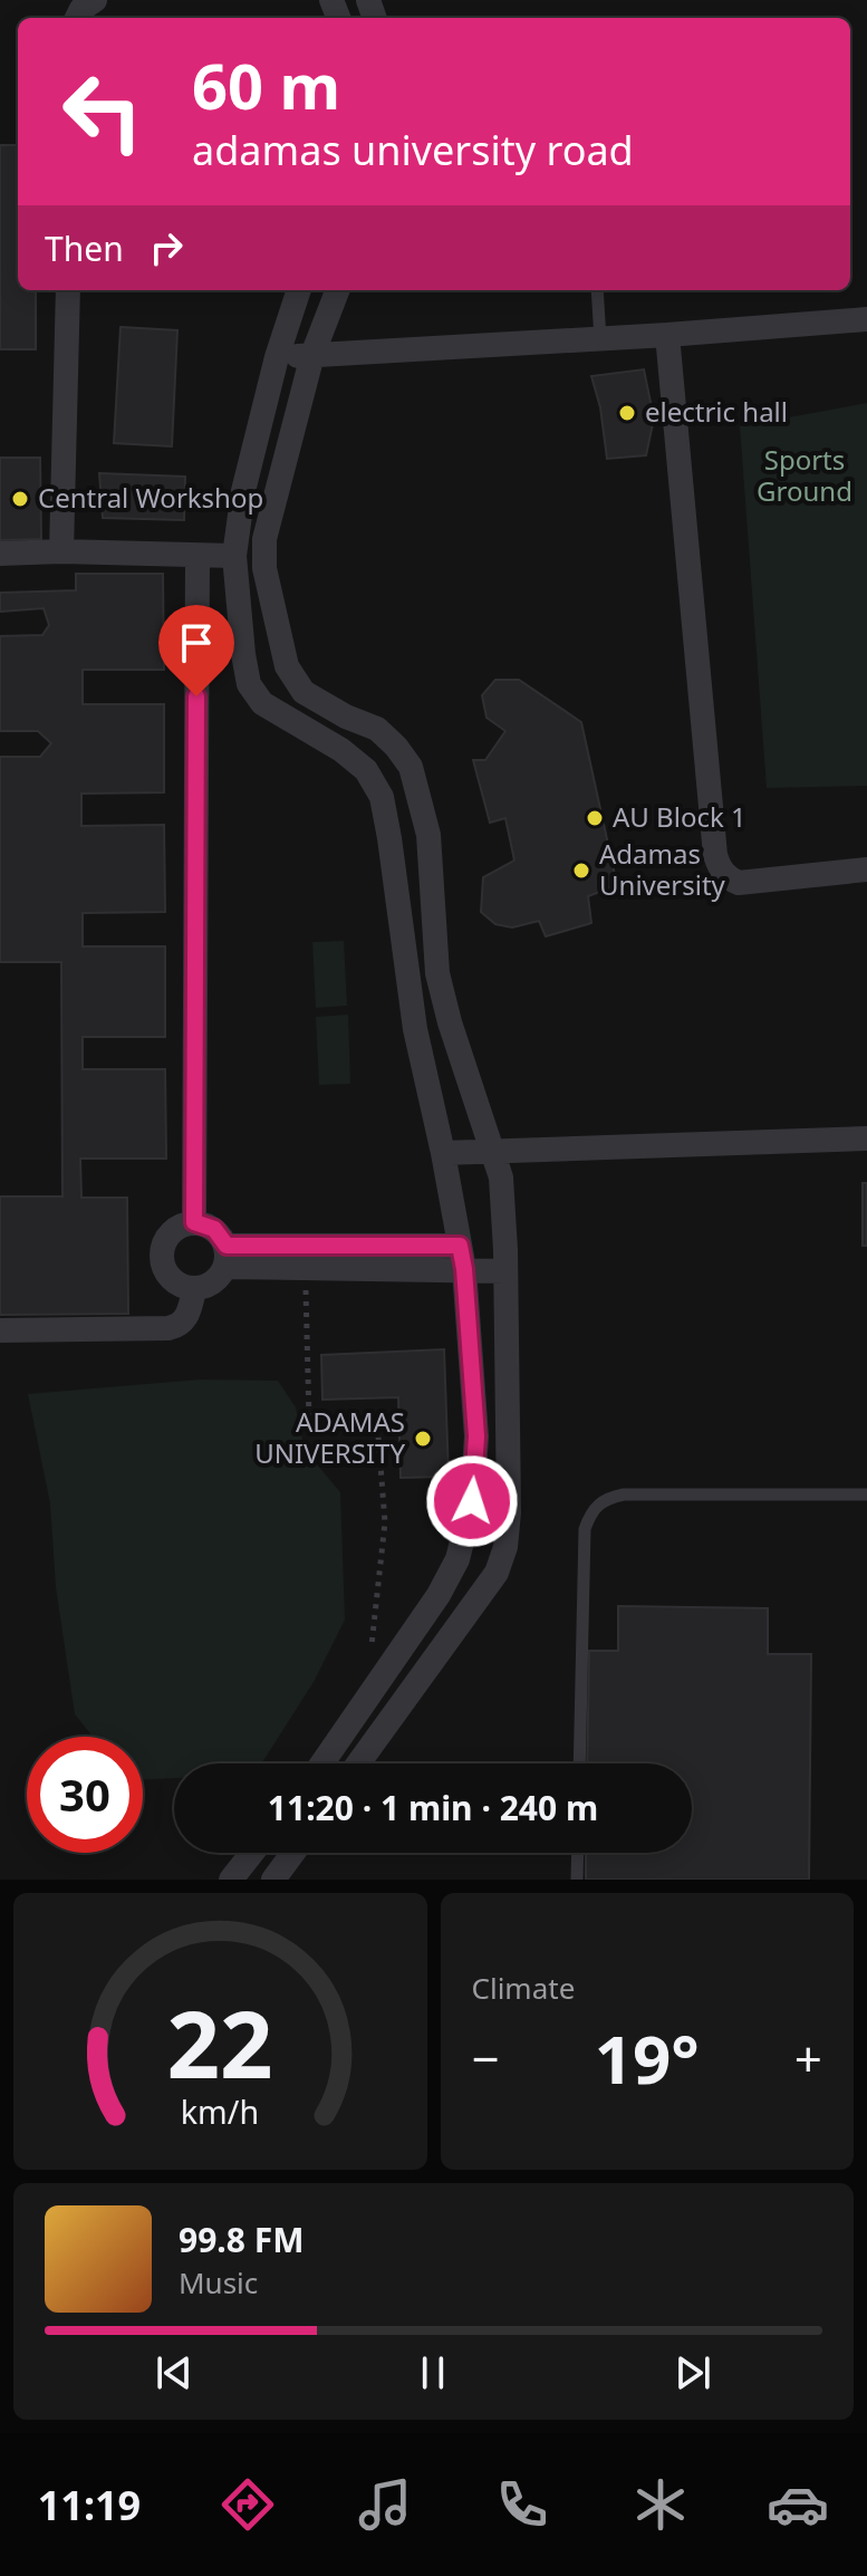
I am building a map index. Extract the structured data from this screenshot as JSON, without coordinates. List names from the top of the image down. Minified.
{"parks":["Sports Ground"],"places":["electric hall","Central Workshop","AU Block 1","Adamas University","ADAMAS UNIVERSITY"],"page":{"turn":["60 m","adamas university road"],"then":"Then","limit":"30","trip":"11:20 · 1 min · 240 m","tile":"Climate","heat":["−","19°","+"],"song":["99.8 FM","Music"],"tabs":"11:19","gauge":["22","km/h"]}}
